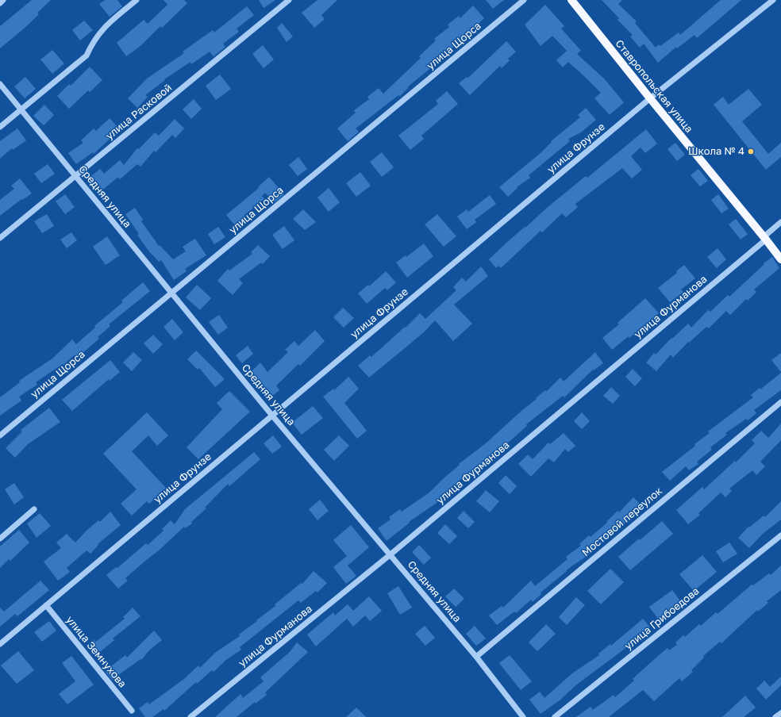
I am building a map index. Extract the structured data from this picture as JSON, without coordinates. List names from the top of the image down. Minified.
{"streets":{"main road":["Ставропольская улица"],"street":["улица Щорса","улица Расковой","улица Фрунзе","Средняя улица","улица Фурманова","Мостовой переулок","улица Грибоедова","улица Земнухова"]},"crossings":[["улица Щорса","Средняя улица"],["Ставропольская улица","улица Фрунзе"],["Ставропольская улица","улица Фурманова"],["улица Расковой","Средняя улица"],["улица Фрунзе","Средняя улица"],["улица Фрунзе","улица Земнухова"],["Средняя улица","улица Фурманова"],["Средняя улица","Мостовой переулок"]],"places":["Школа № 4"]}
